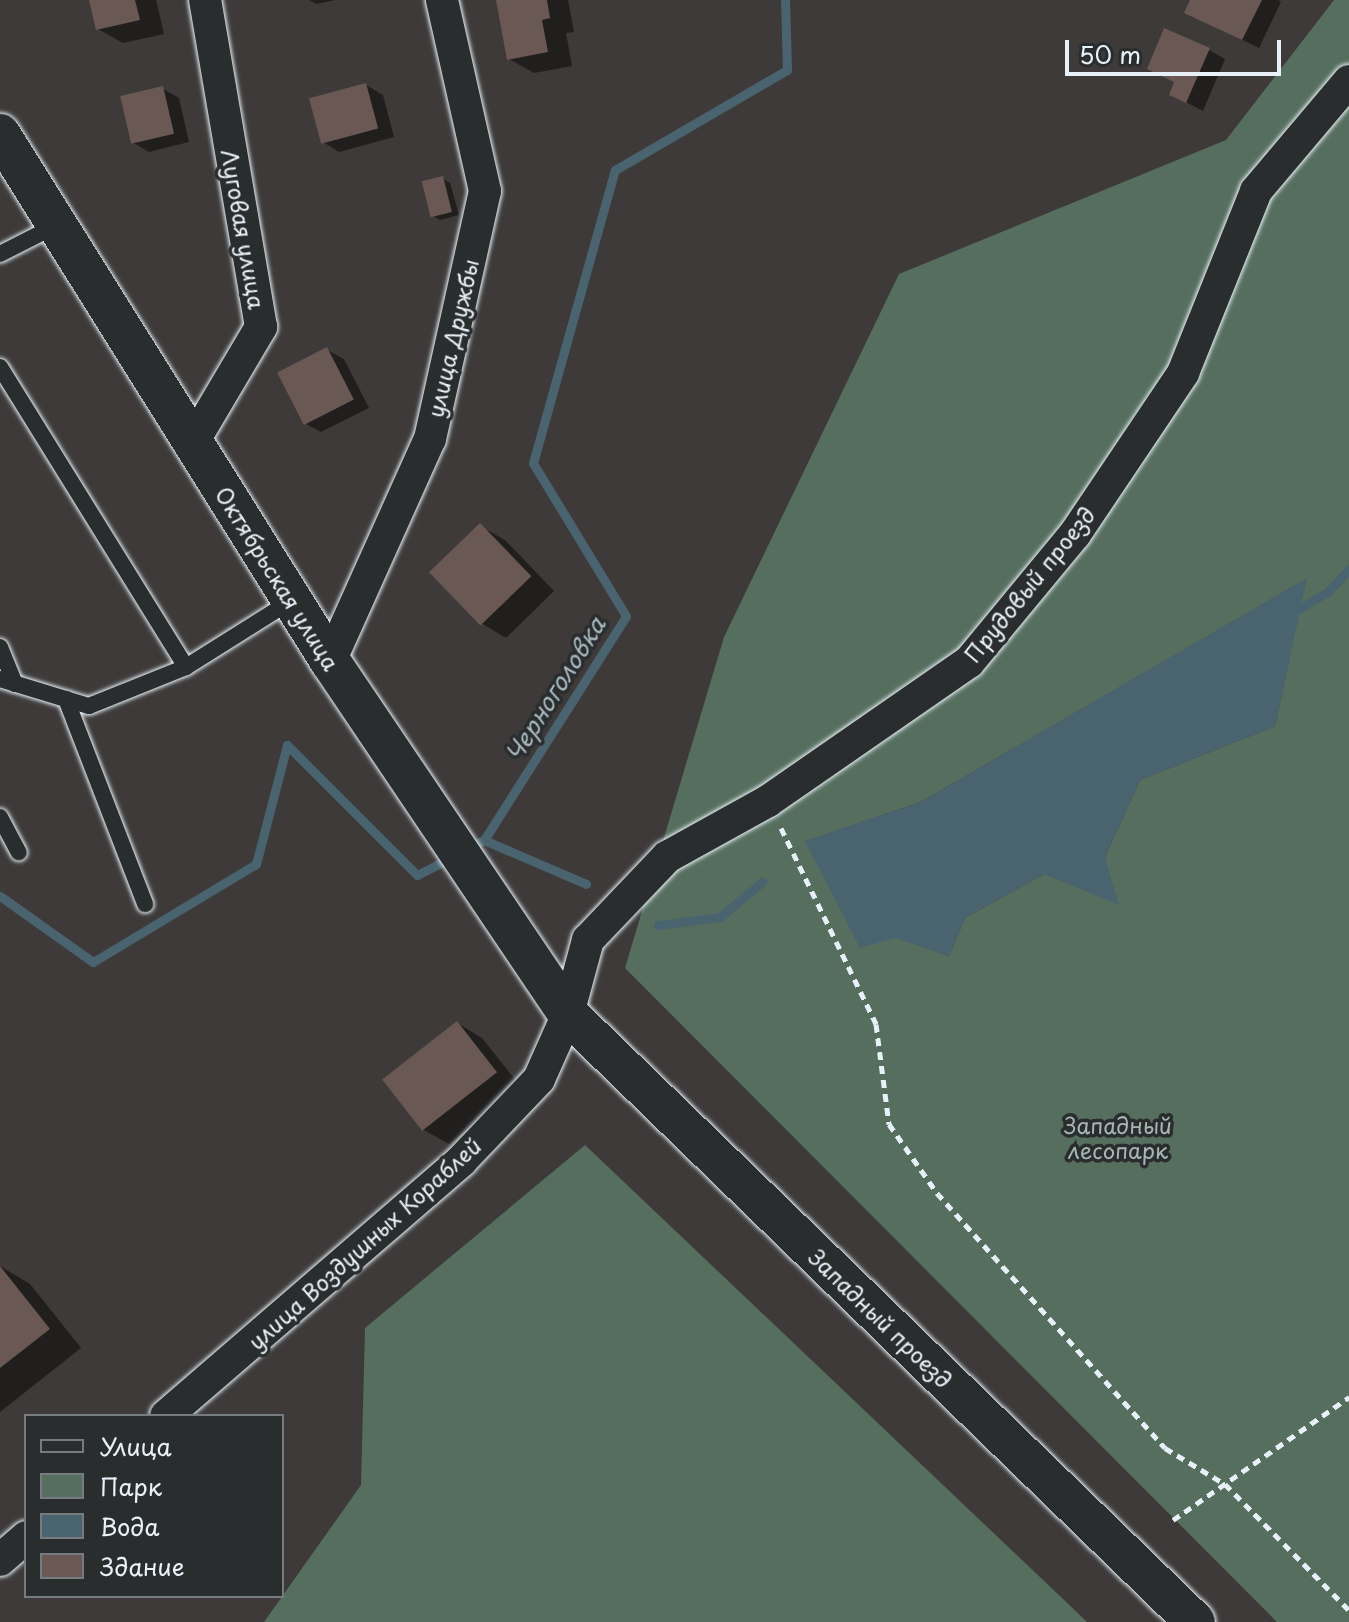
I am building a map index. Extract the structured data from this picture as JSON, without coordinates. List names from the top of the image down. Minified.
{"streets":{"street":["Луговая улица","улица Дружбы","Октябрьская улица","Прудовый проезд","улица Воздушных Кораблей","Западный проезд"]},"crossings":[["Луговая улица","Октябрьская улица"],["улица Дружбы","Октябрьская улица"],["Октябрьская улица","Прудовый проезд"],["Октябрьская улица","улица Воздушных Кораблей"],["Октябрьская улица","Западный проезд"],["Прудовый проезд","улица Воздушных Кораблей"],["Прудовый проезд","Западный проезд"],["улица Воздушных Кораблей","Западный проезд"]],"water":["Черноголовка"],"parks":["Западный лесопарк"],"legend":["Улица","Парк","Вода","Здание"],"scale_bar":"50 m"}
